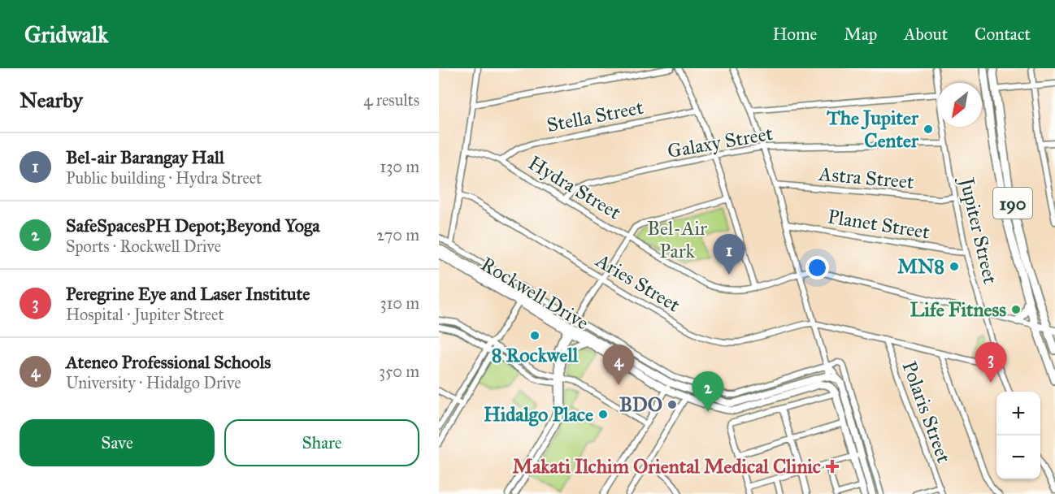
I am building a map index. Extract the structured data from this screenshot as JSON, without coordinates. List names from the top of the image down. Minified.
{"streets":{"main road":["190","Rockwell Drive"],"street":["Stella Street","Galaxy Street","Astra Street","Hydra Street","Planet Street","Jupiter Street","Aries Street","Polaris Street"]},"crossings":[["Stella Street","Hydra Street"],["Galaxy Street","Hydra Street"],["Galaxy Street","Jupiter Street"],["Astra Street","Jupiter Street"],["Hydra Street","190"],["Hydra Street","Jupiter Street"],["Planet Street","Jupiter Street"]],"parks":["Bel-Air Park"],"places":{"other":["The Jupiter Center","MN8","Life Fitness","8 Rockwell","BDO","Hidalgo Place"],"health":["Makati Ilchim Oriental Medical Clinic"]},"north":"bottom left","page":{"header":"Gridwalk","nav":["Home","Map","About","Contact"],"heading":["Nearby","4 results"],"list":[{"mark":"1","name":"Bel-air Barangay Hall","note":"Public building · Hydra Street","value":"130 m"},{"mark":"2","name":"SafeSpacesPH Depot;Beyond Yoga","note":"Sports · Rockwell Drive","value":"270 m"},{"mark":"3","name":"Peregrine Eye and Laser Institute","note":"Hospital · Jupiter Street","value":"310 m"},{"mark":"4","name":"Ateneo Professional Schools","note":"University · Hidalgo Drive","value":"350 m"}],"pins":["1","3","4","2"],"map_buttons":["+","−"],"buttons":["Save","Share"]}}
